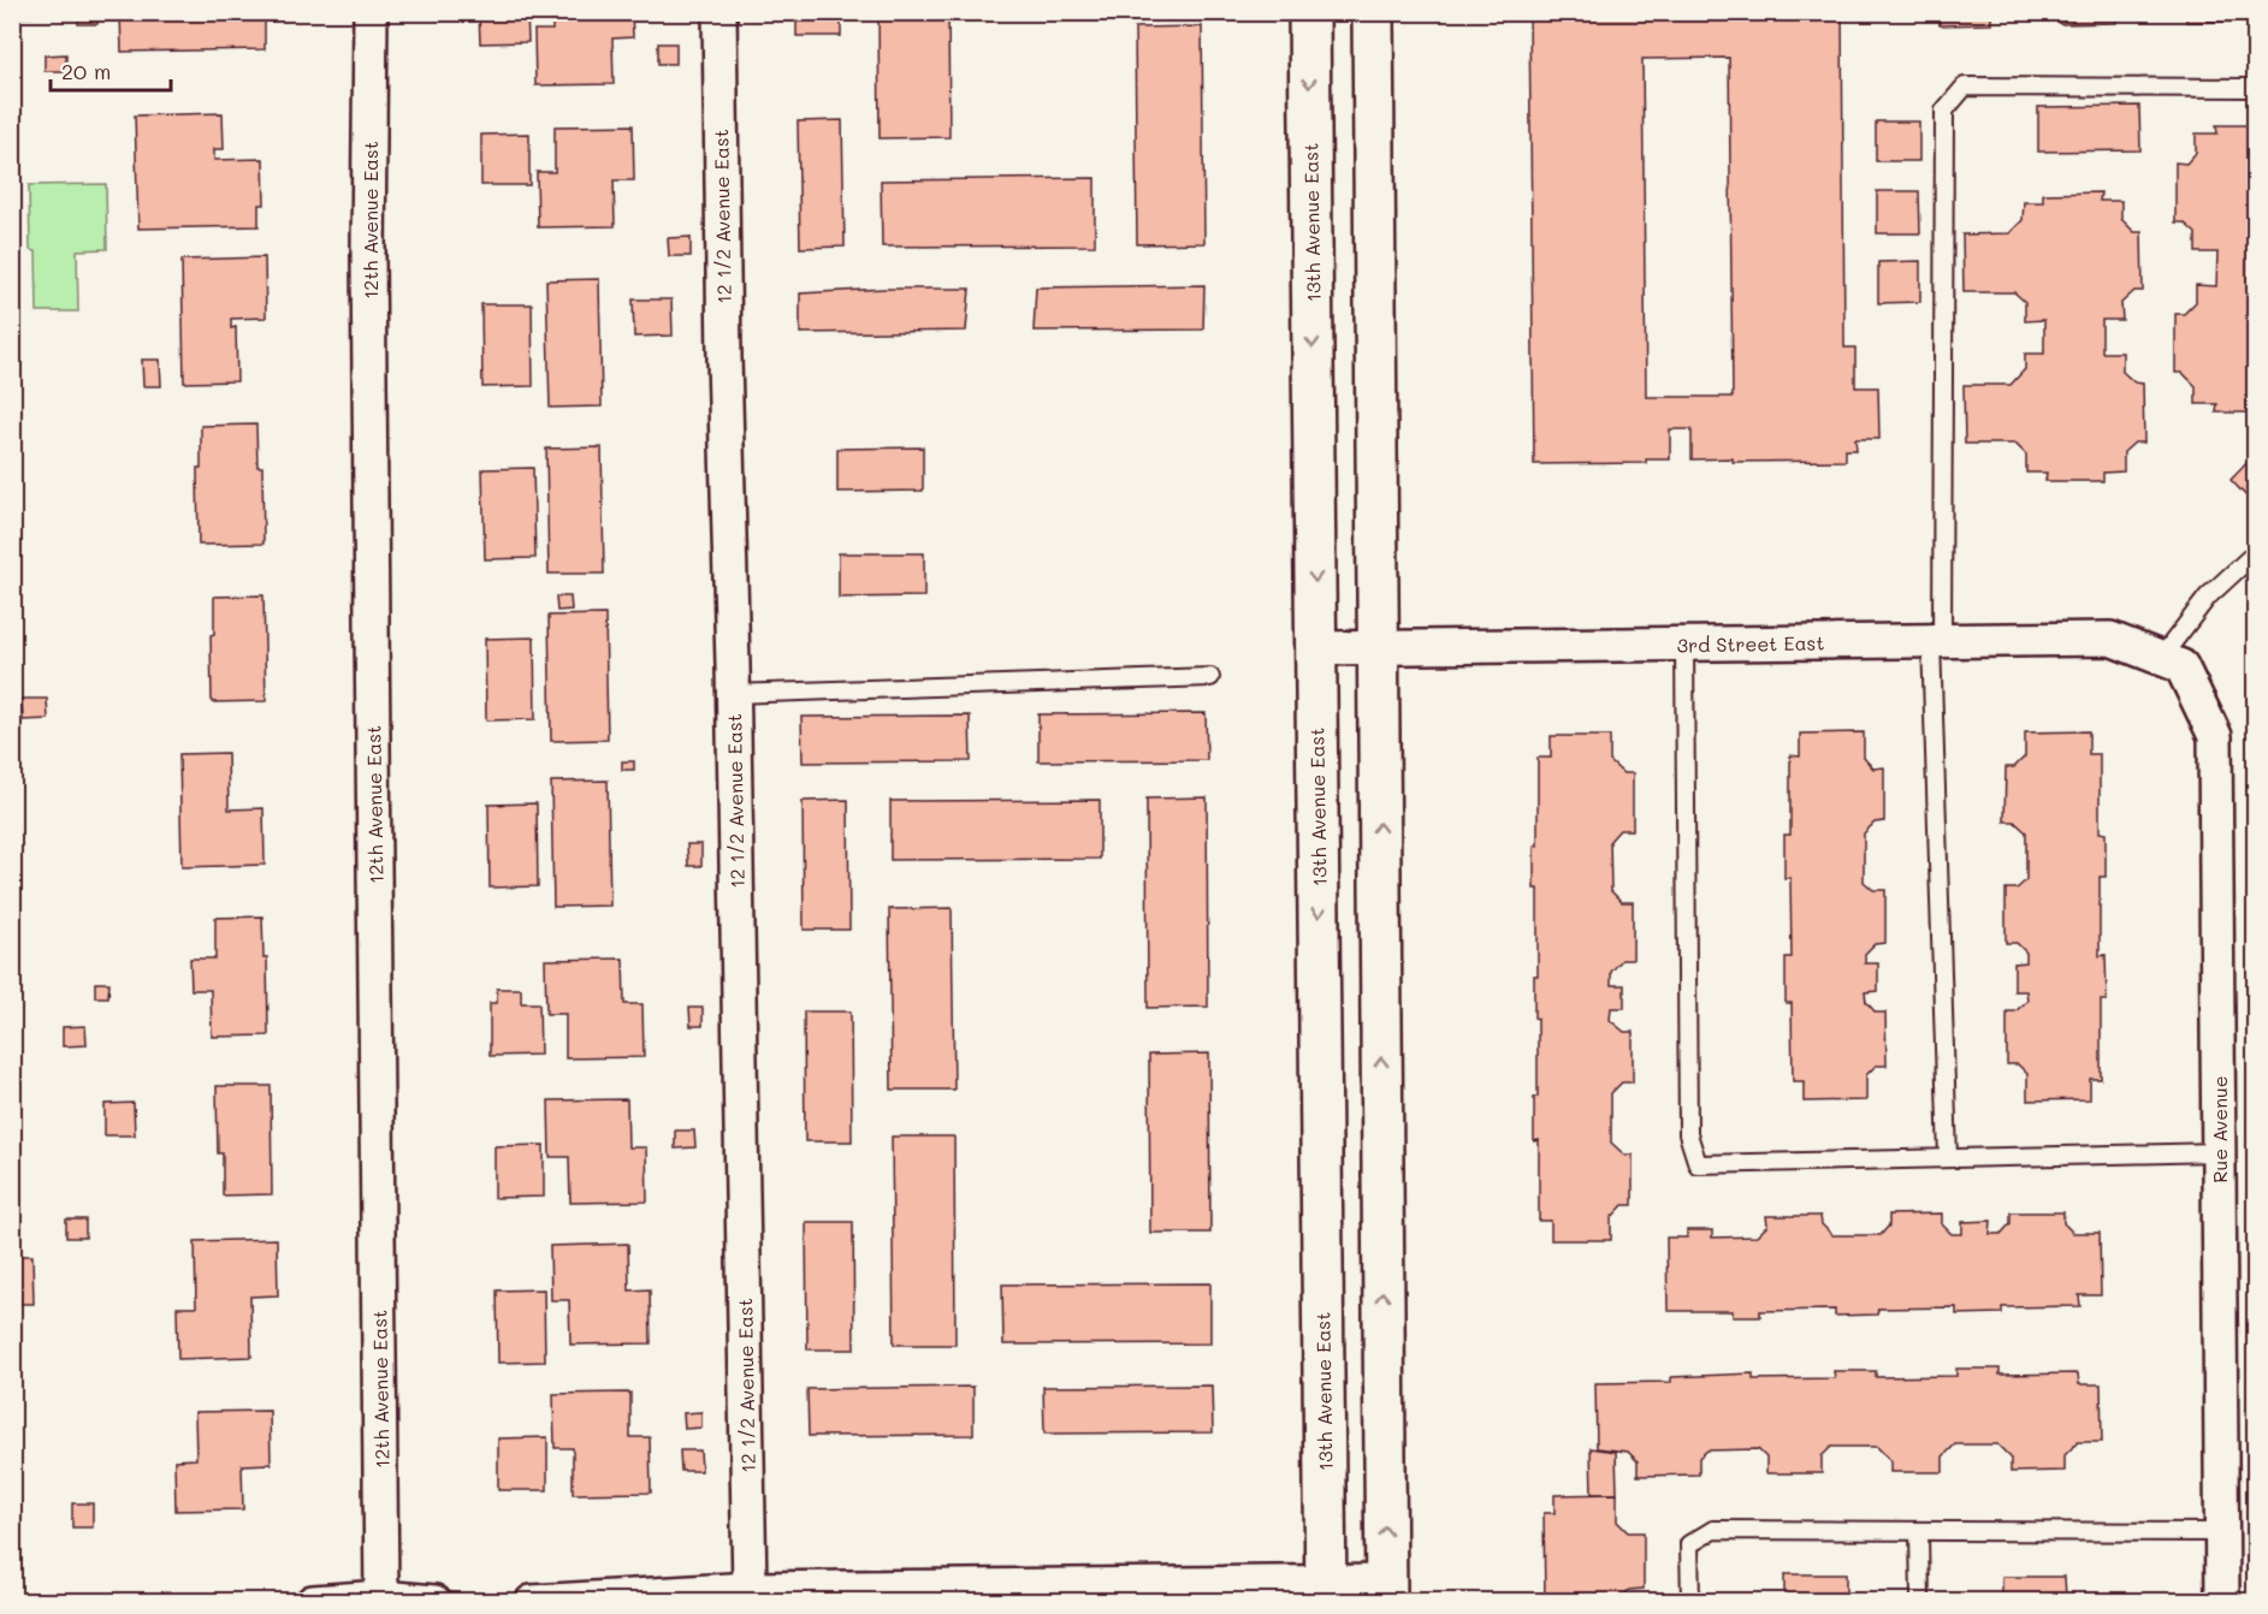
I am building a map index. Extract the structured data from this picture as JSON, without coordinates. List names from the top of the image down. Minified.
{"streets":{"main road":["13th Avenue East"],"street":["12 1/2 Avenue East","12th Avenue East","3rd Street East","Rue Avenue"]},"crossings":[["13th Avenue East","3rd Street East"],["3rd Street East","Rue Avenue"]],"scale_bar":"20 m"}
